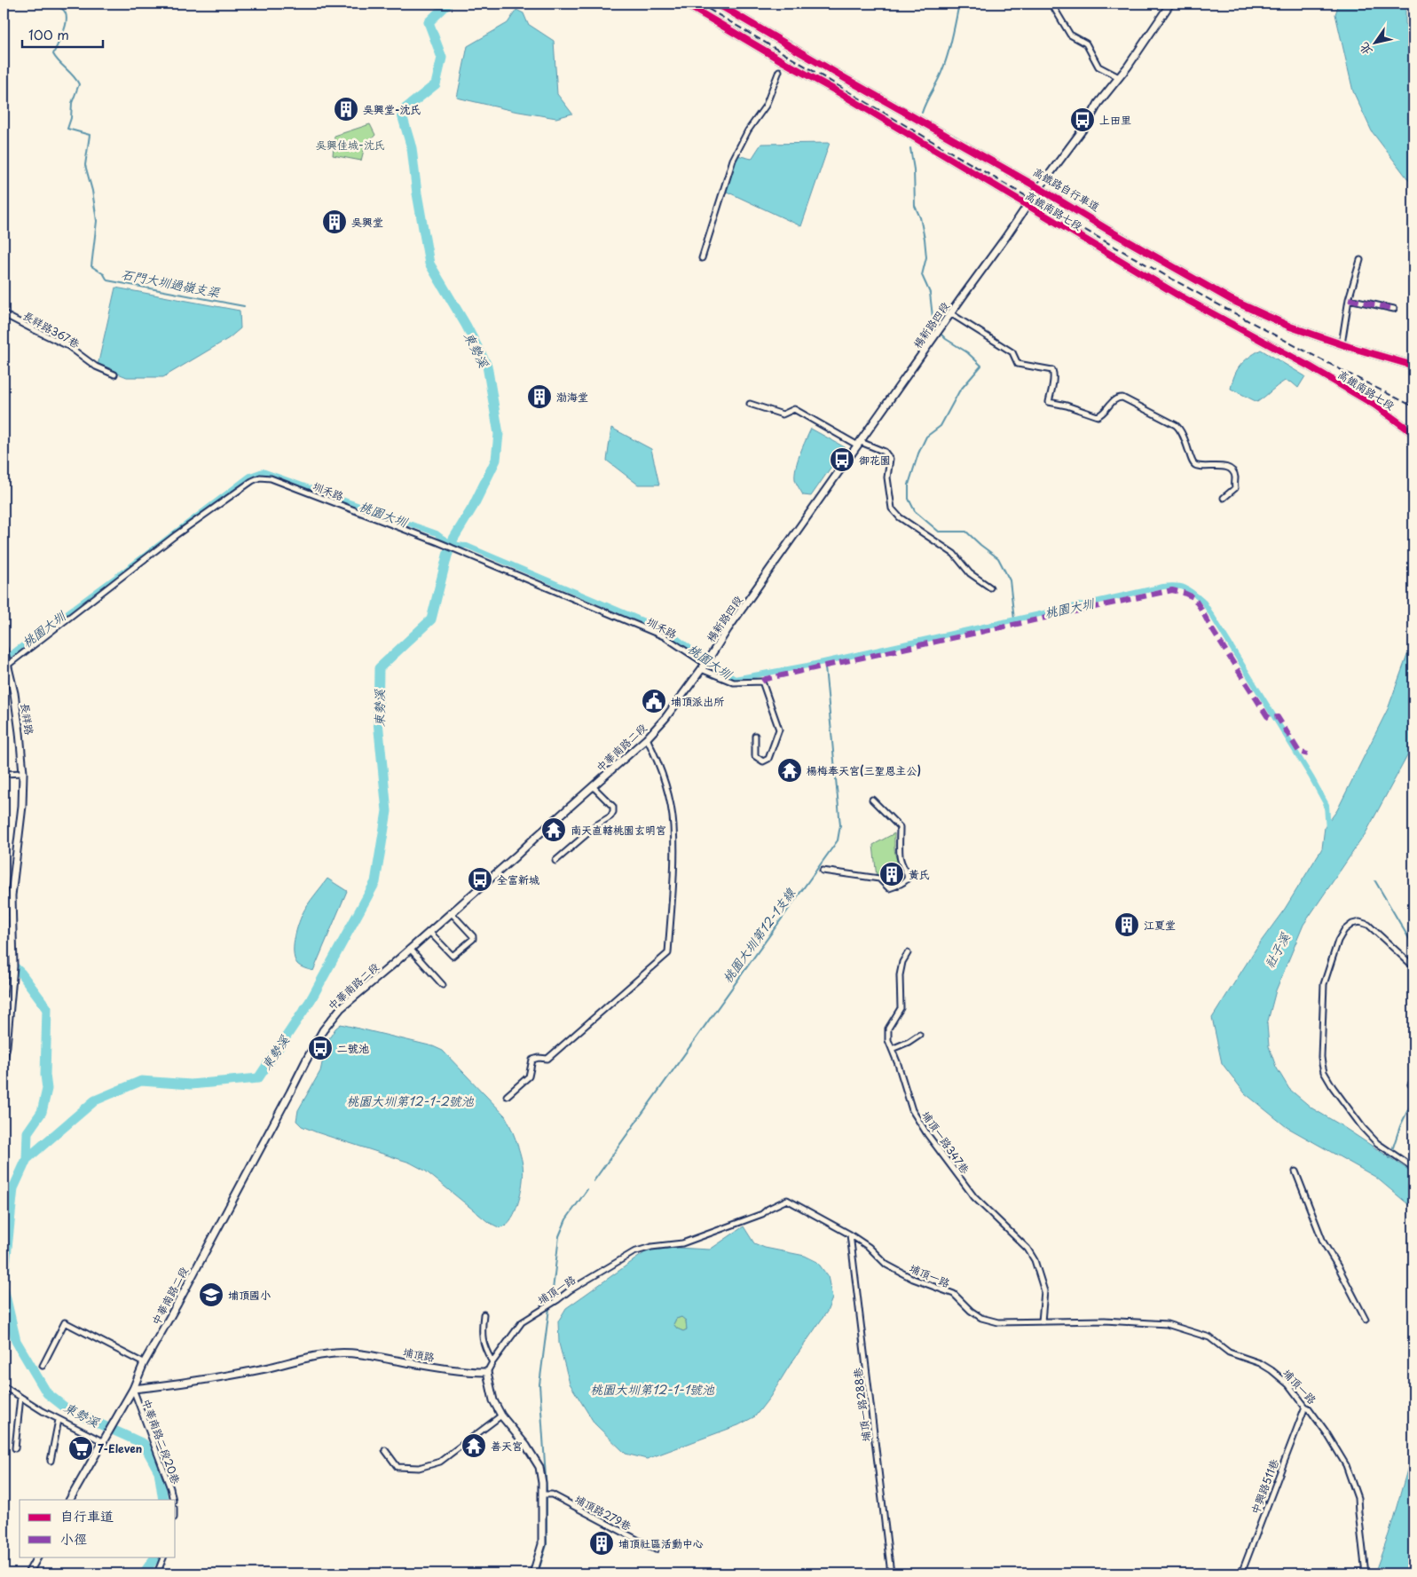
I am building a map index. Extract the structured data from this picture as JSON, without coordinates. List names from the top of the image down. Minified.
{"streets":{"main road":["高鐵南路七段","楊新路四段","長祥路","中華南路二段","埔頂路"],"street":["長祥路367巷","圳禾路","埔頂一路347巷","埔頂一路","埔頂一路288巷","中華南路二段20巷","中興路511巷","埔頂路279巷"],"cycle path":["高鐵路自行車道"]},"crossings":[["高鐵南路七段","楊新路四段"],["楊新路四段","圳禾路"],["楊新路四段","中華南路二段"],["圳禾路","長祥路"],["圳禾路","中華南路二段"],["中華南路二段","埔頂路"],["中華南路二段","中華南路二段20巷"],["埔頂一路347巷","埔頂一路"],["埔頂一路","埔頂路"],["埔頂一路","埔頂一路288巷"],["埔頂一路","中興路511巷"],["埔頂路","中華南路二段20巷"]],"water":["石門大圳過嶺支渠","東勢溪","桃園大圳","桃園大圳第12-1支線","社子溪","桃園大圳第12-1-2號池","桃園大圳第12-1-1號池"],"parks":["吳興佳城-沈氏"],"places":{"building":["吳興堂-沈氏","吳興堂","渤海堂","黃氏","江夏堂","埔頂社區活動中心"],"bus stop":["上田里","御花園","全富新城","二號池"],"public building":["埔頂派出所"],"temple":["楊梅奉天宮(三聖恩主公)","南天直轄桃園玄明宮","善天宮"],"school or university":["埔頂國小"],"supermarket":["7-Eleven"]},"legend":["自行車道","小徑"],"scale_bar":"100 m","north":"bottom left"}
